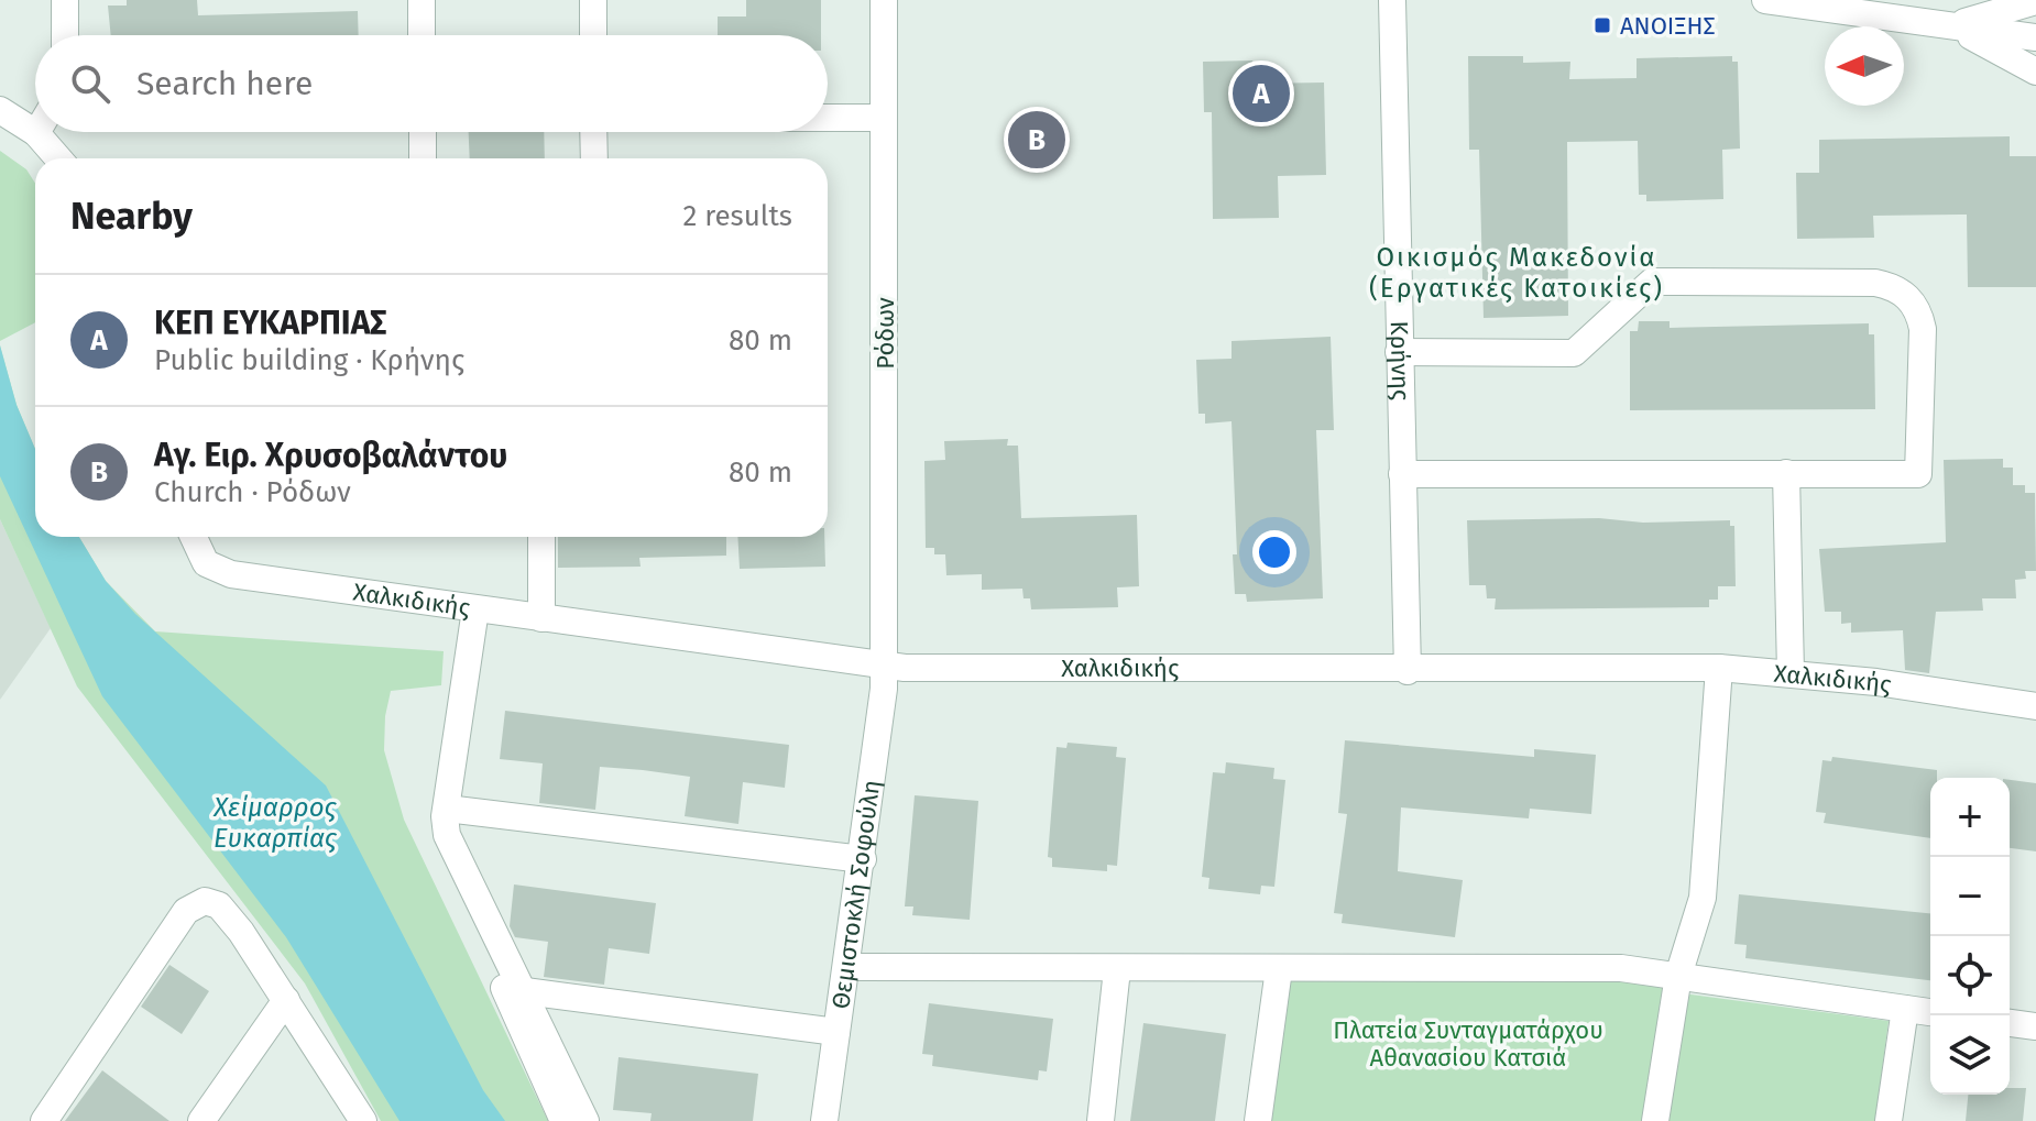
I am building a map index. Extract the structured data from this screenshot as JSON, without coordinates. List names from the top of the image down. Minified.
{"streets":{"street":["Ρόδων","Κρήνης","Χαλκιδικής","Θεμιστοκλή Σοφούλη"]},"crossings":[["Ρόδων","Χαλκιδικής"],["Ρόδων","Θεμιστοκλή Σοφούλη"],["Κρήνης","Χαλκιδικής"],["Χαλκιδικής","Θεμιστοκλή Σοφούλη"]],"districts":["Οικισμός Μακεδονία (Εργατικές Κατοικίες)"],"water":["Χείμαρρος Ευκαρπίας"],"parks":["Πλατεία Συνταγματάρχου Αθανασίου Κατσιά"],"places":{"transit":["ΑΝΟΙΞΗΣ"]},"north":"left","page":{"search":"Search here","pins":["A","B"],"heading":["Nearby","2 results"],"list":[{"mark":"A","name":"ΚΕΠ ΕΥΚΑΡΠΙΑΣ","note":"Public building · Κρήνης","value":"80 m"},{"mark":"B","name":"Αγ. Ειρ. Χρυσοβαλάντου","note":"Church · Ρόδων","value":"80 m"}],"map_buttons":["+","−"]}}
